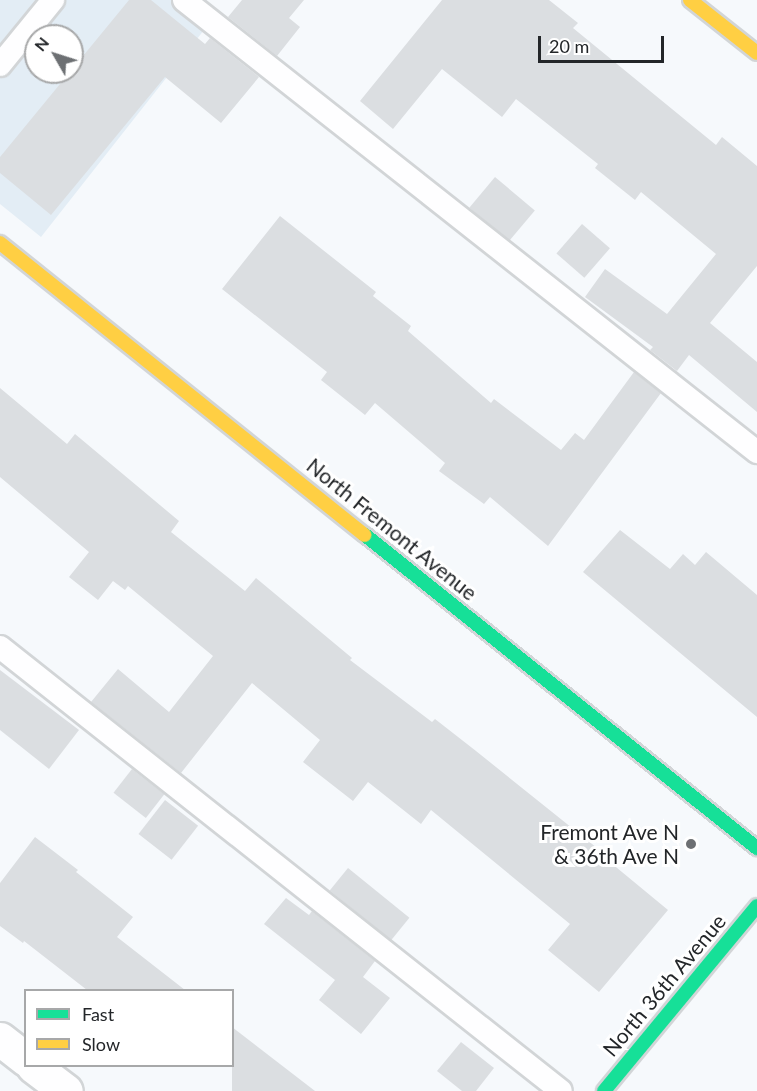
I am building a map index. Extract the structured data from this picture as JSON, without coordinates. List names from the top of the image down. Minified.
{"streets":{"street":["North Fremont Avenue","North 36th Avenue"]},"places":["Fremont Ave N & 36th Ave N"],"legend":["Fast","Slow"],"scale_bar":"20 m","north":"top left"}
